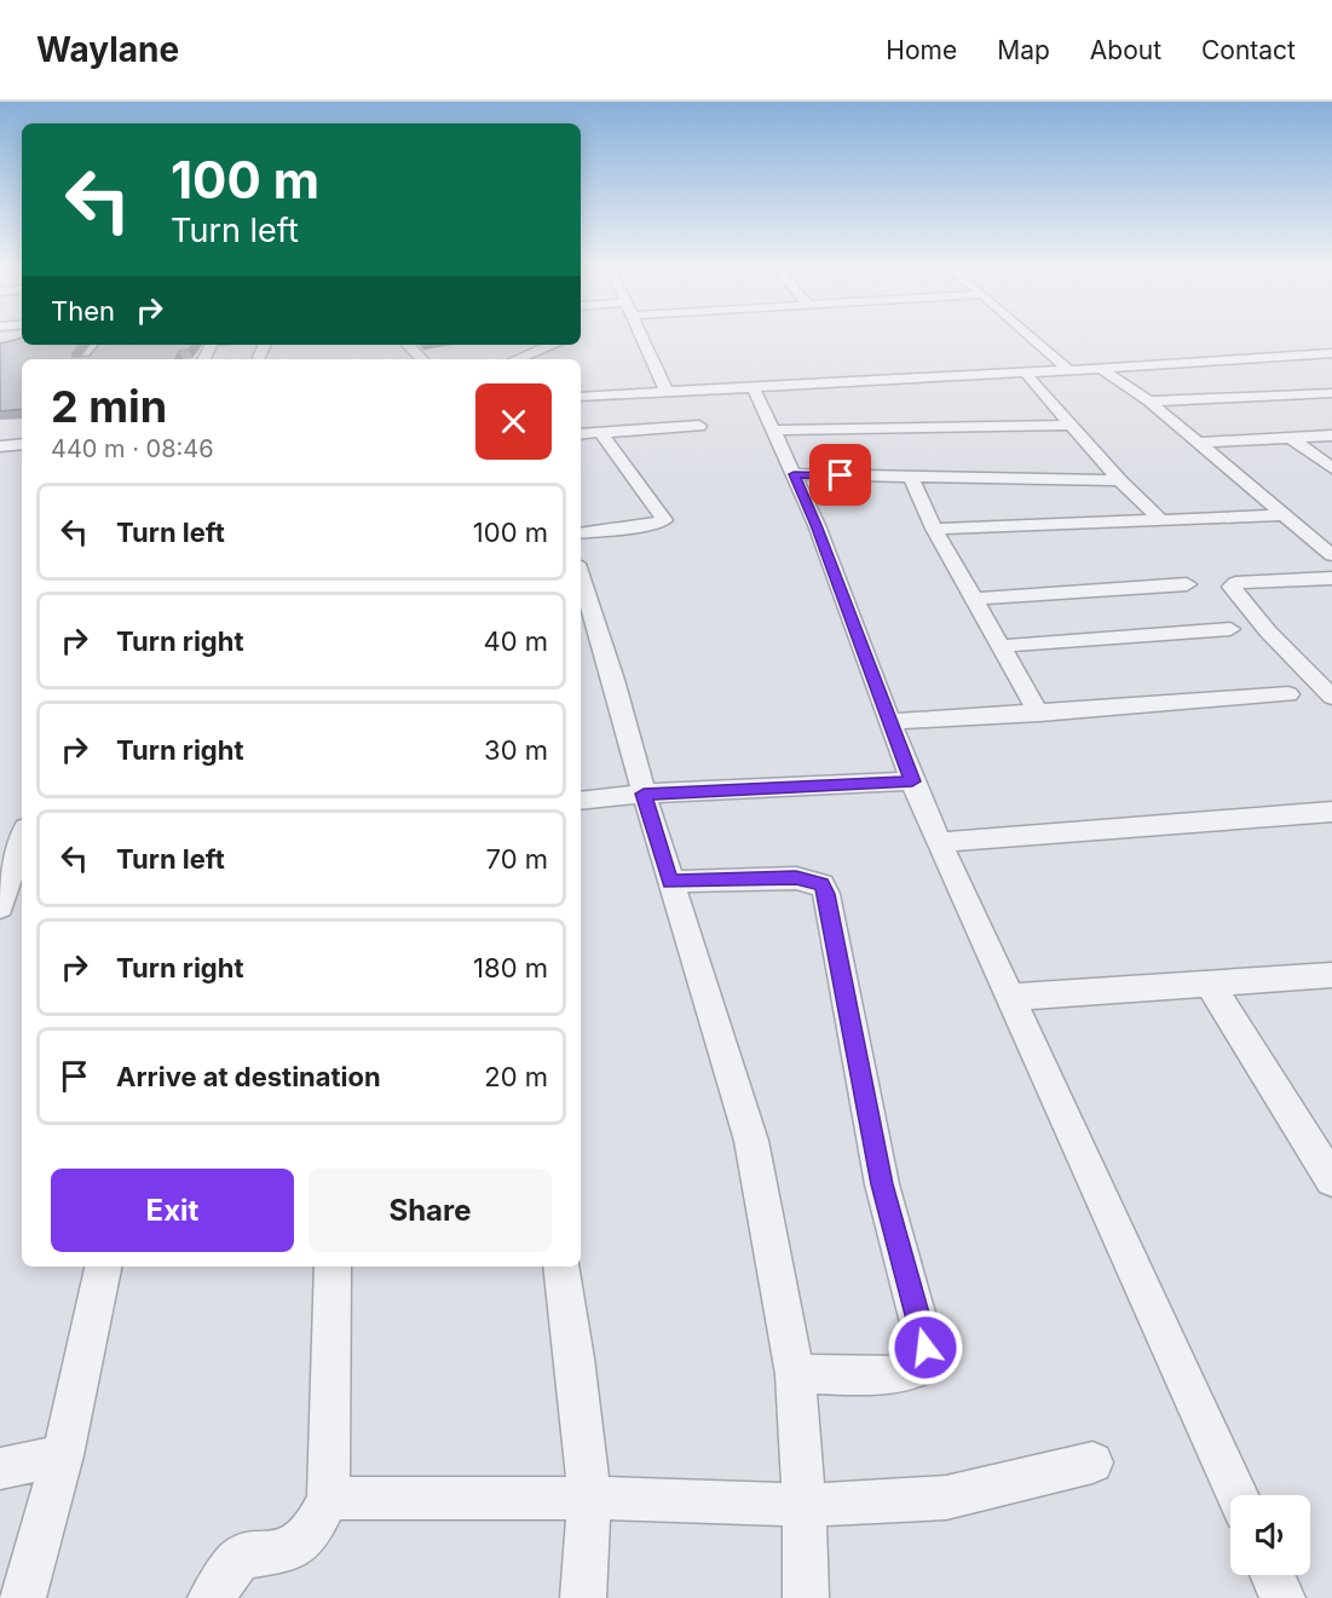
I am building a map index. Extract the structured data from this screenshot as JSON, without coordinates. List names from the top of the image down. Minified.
{"page":{"header":"Waylane","nav":["Home","Map","About","Contact"],"turn":["100 m","Turn left"],"then":"Then","heading":["2 min","440 m · 08:46"],"list":[{"name":"Turn left","value":"100 m"},{"name":"Turn right","value":"40 m"},{"name":"Turn right","value":"30 m"},{"name":"Turn left","value":"70 m"},{"name":"Turn right","value":"180 m"},{"name":"Arrive at destination","value":"20 m"}],"buttons":["Exit","Share"]}}
